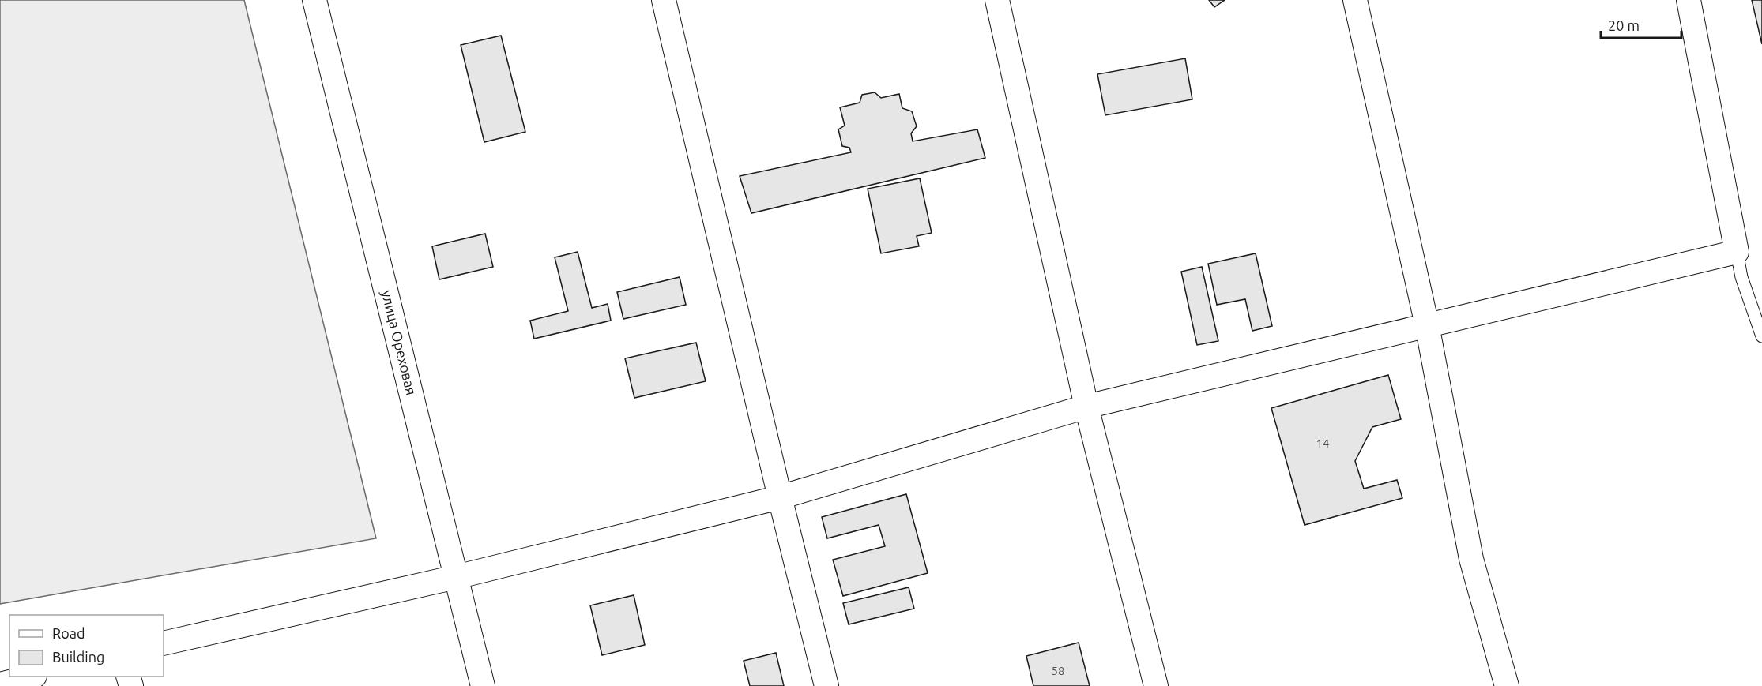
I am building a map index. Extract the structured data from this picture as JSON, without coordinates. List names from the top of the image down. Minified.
{"streets":{"street":["улица Ореховая"]},"house_numbers":["14","58"],"legend":["Road","Building"],"scale_bar":"20 m"}
